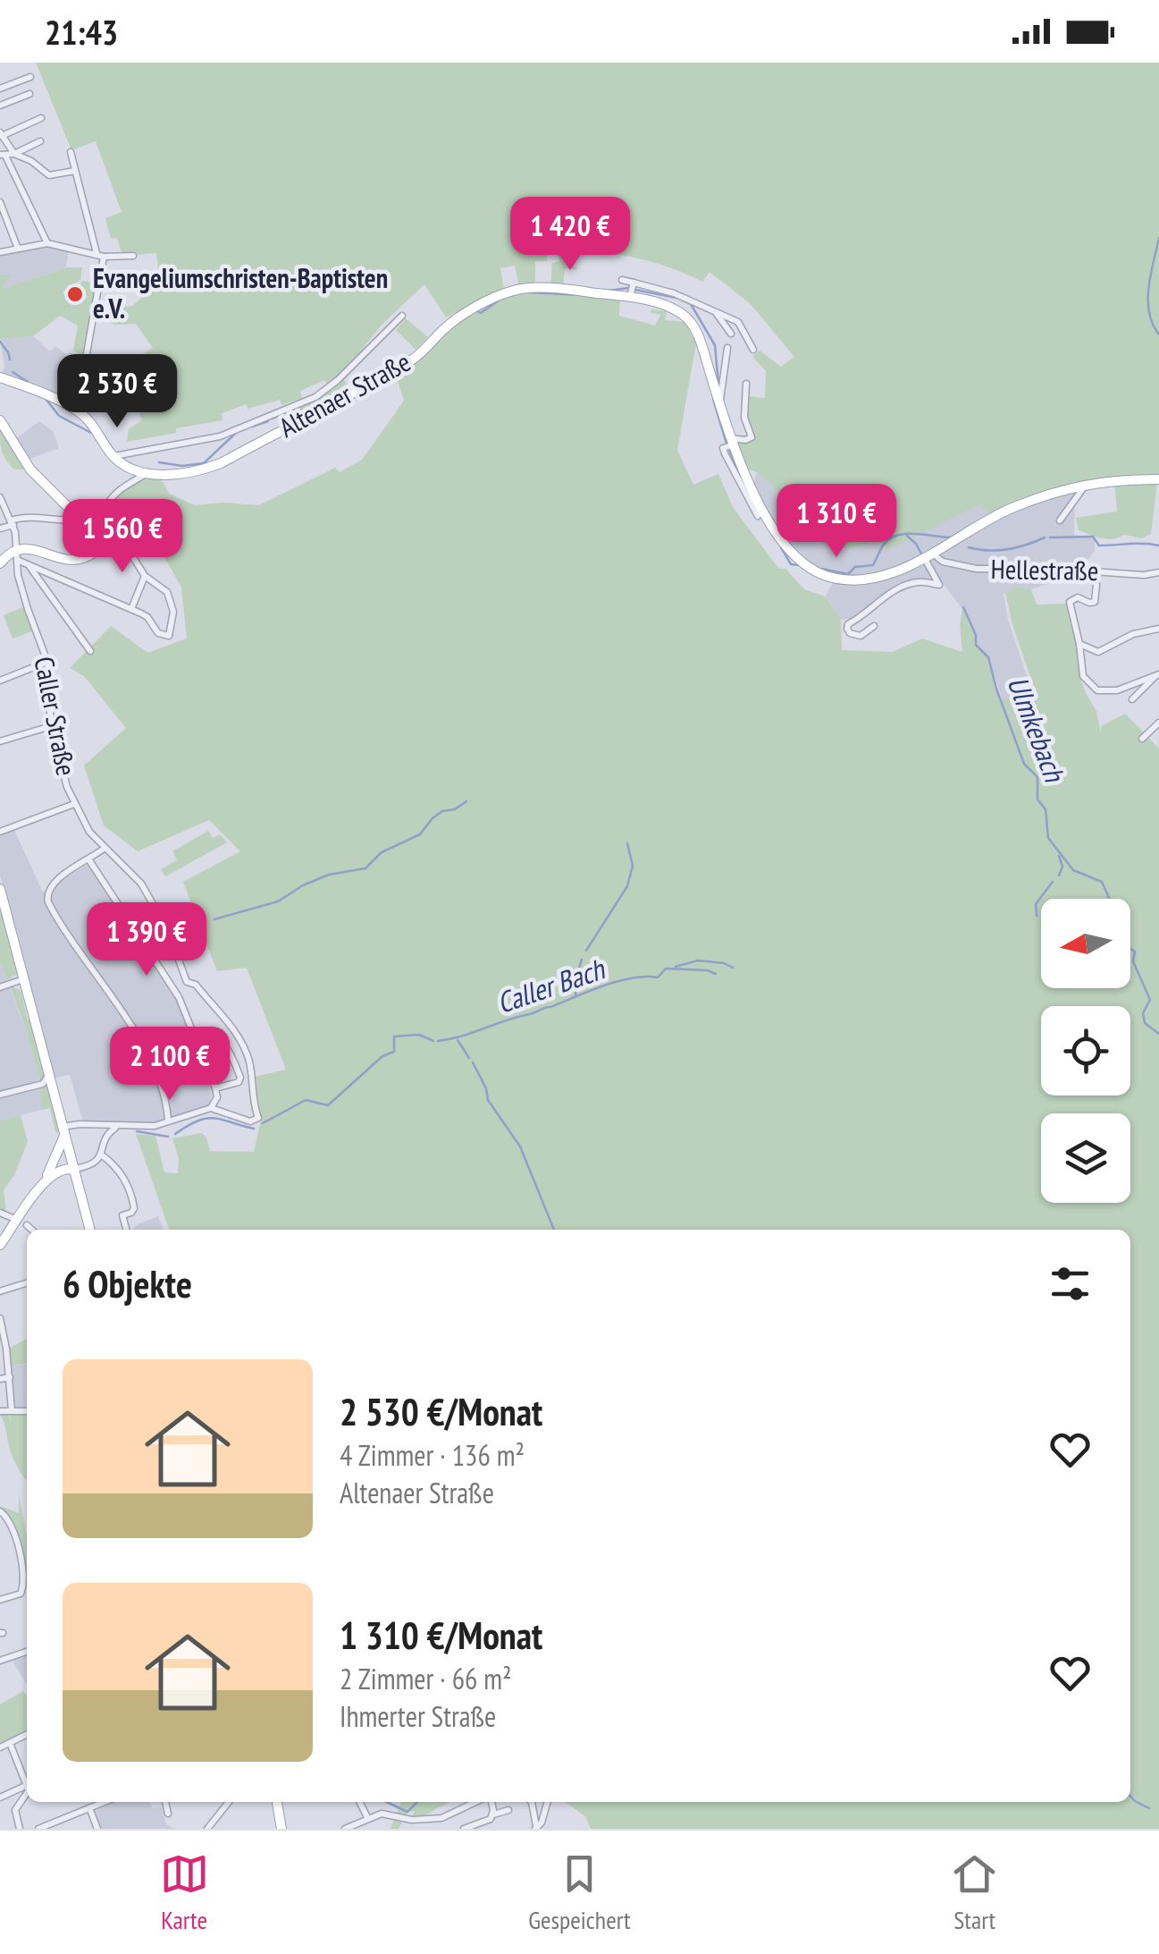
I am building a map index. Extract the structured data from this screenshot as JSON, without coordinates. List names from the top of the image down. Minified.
{"streets":{"main road":["Altenaer Straße"],"street":["Hellestraße","Caller Straße"]},"crossings":[["Altenaer Straße","Hellestraße"]],"water":["Ulmkebach","Caller Bach"],"places":["Evangeliumschristen-Baptisten e.V."],"north":"left","page":{"status":"21:43","price":["1 420 €","2 530 €","1 310 €","1 560 €","1 390 €","2 100 €"],"heading":"6 Objekte","list":[{"name":"2 530 €/Monat","note":"4 Zimmer · 136 m² · Altenaer Straße"},{"name":"1 310 €/Monat","note":"2 Zimmer · 66 m² · Ihmerter Straße"}],"tabs":["Karte","Gespeichert","Start"]}}
